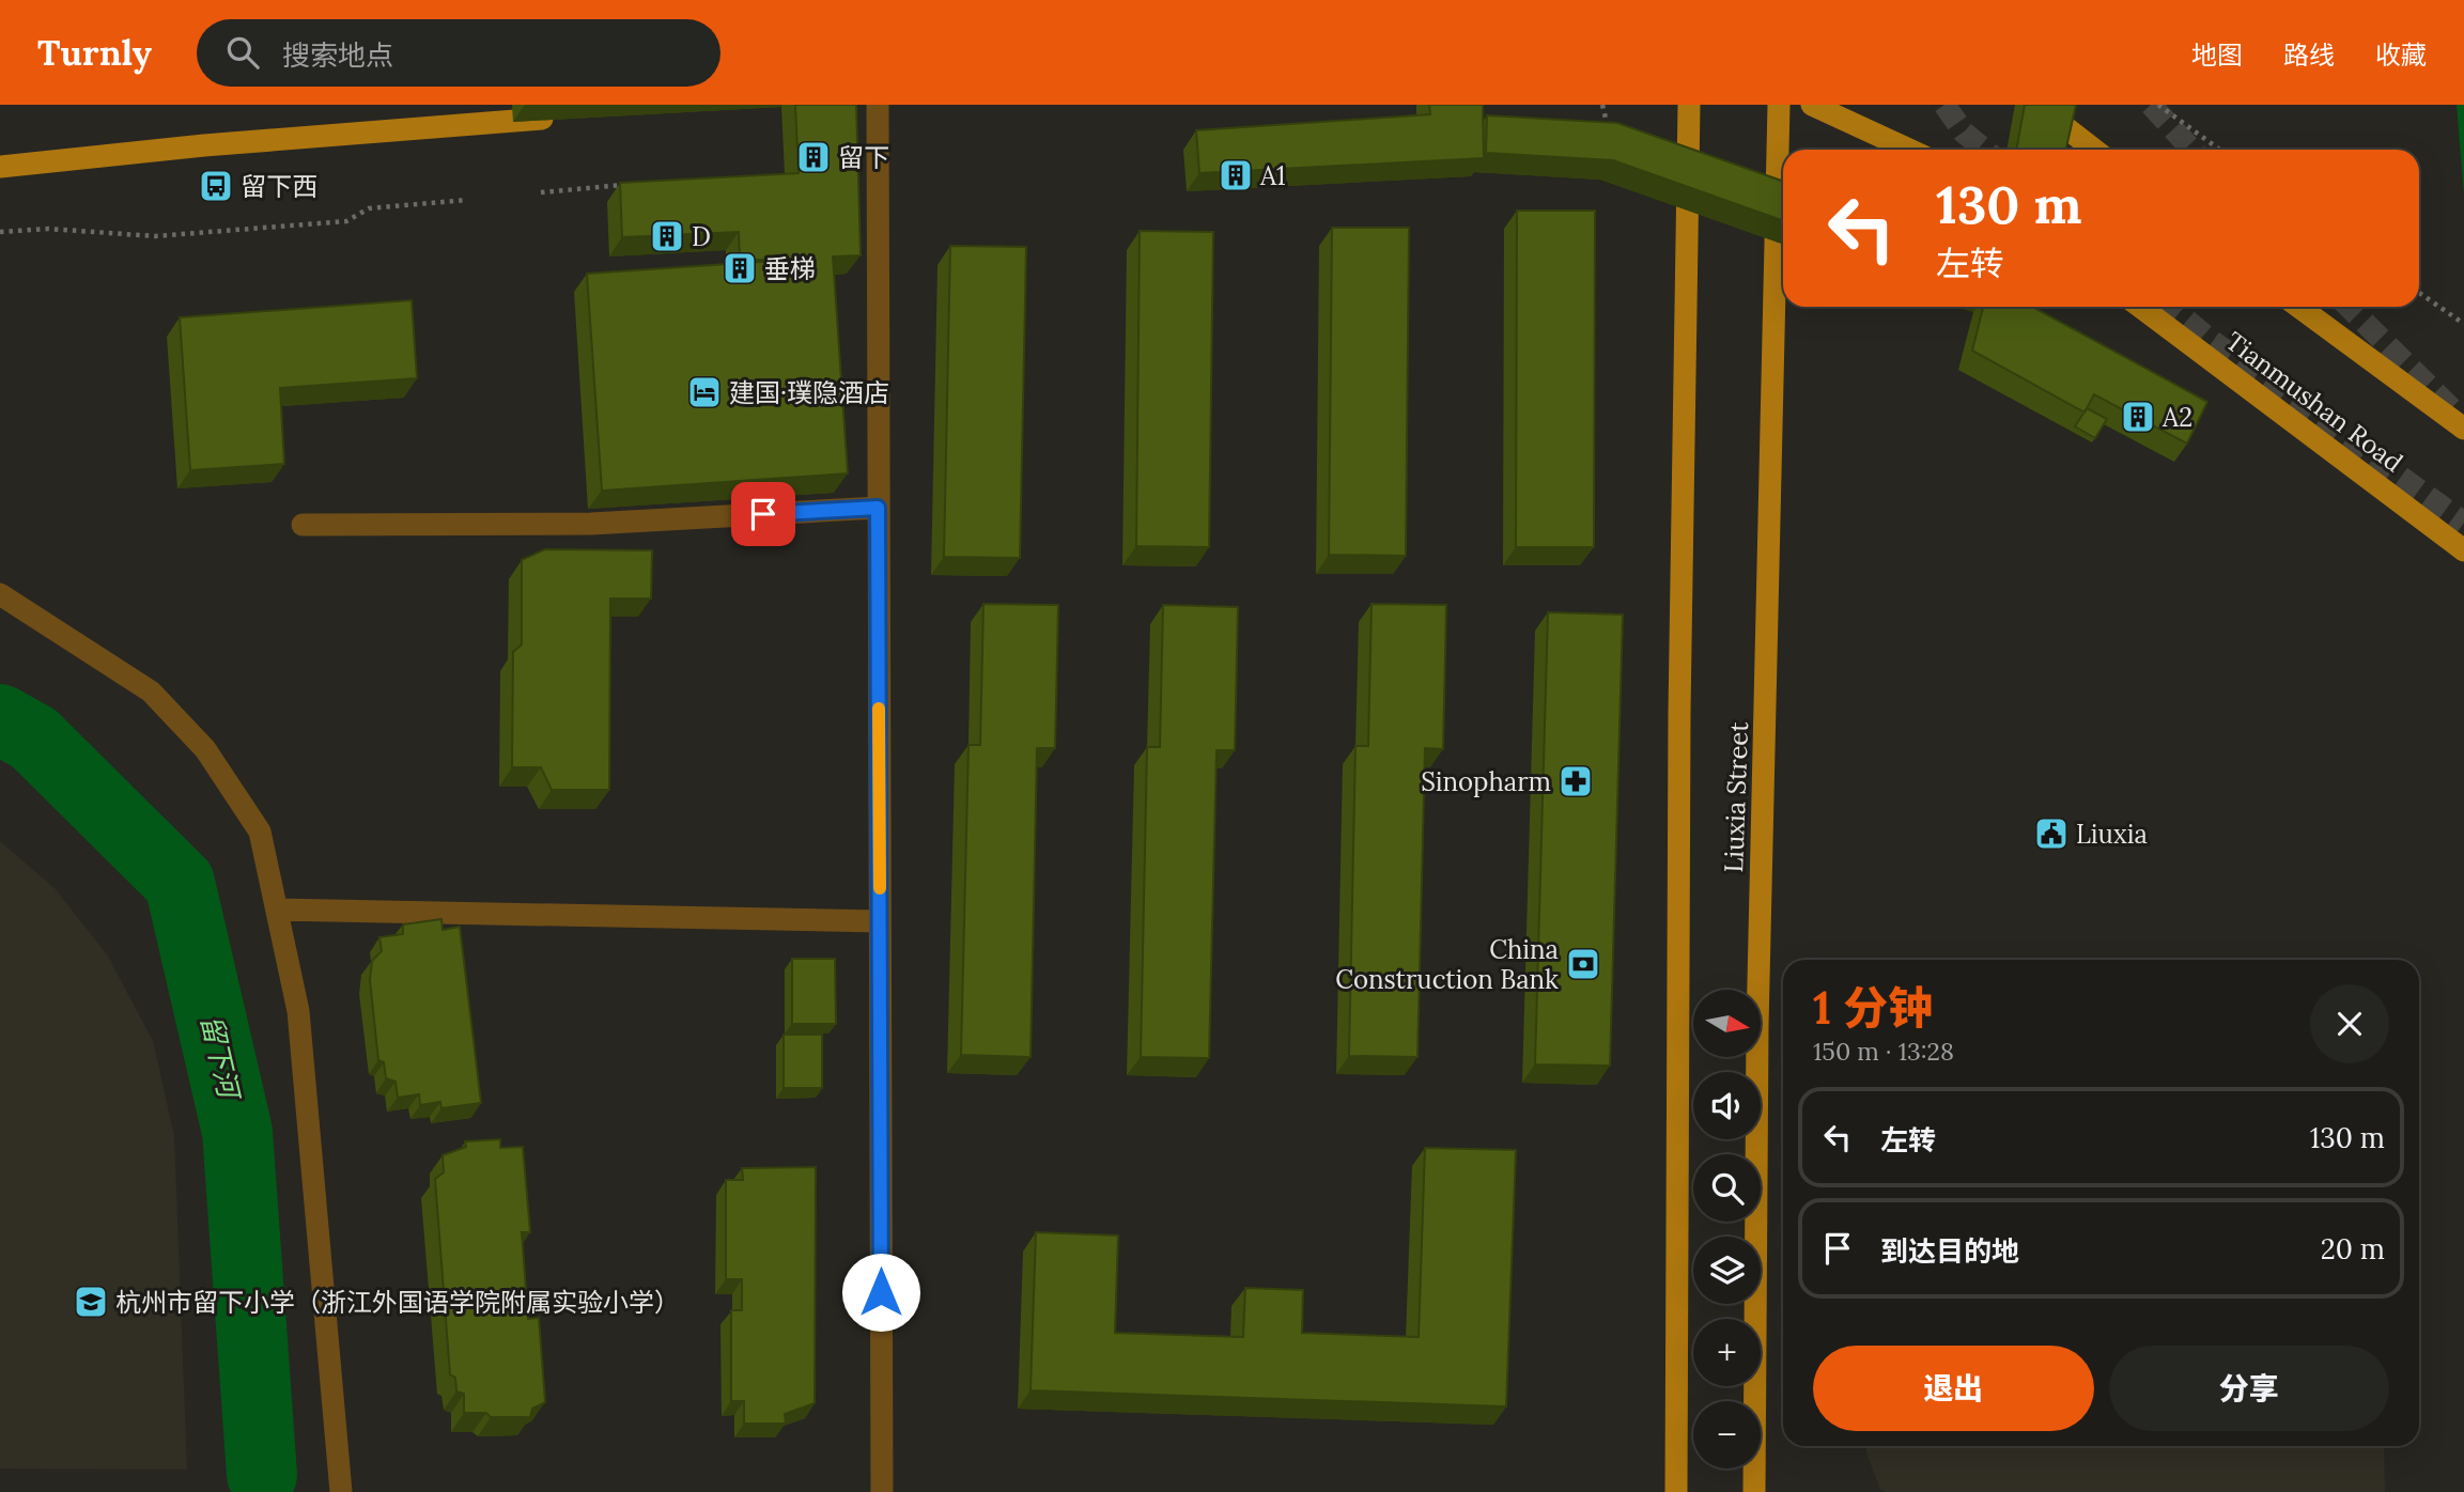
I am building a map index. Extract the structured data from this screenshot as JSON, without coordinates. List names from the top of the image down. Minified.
{"streets":{"main road":["Tianmushan Road","Liuxia Street"]},"water":["留下河"],"places":{"building":["留下","A1","D","垂梯","A2"],"bus stop":["留下西"],"hotel":["建国·璞隐酒店"],"pharmacy":["Sinopharm"],"public building":["Liuxia"],"bank":["China Construction Bank"],"school or university":["杭州市留下小学（浙江外国语学院附属实验小学）"]},"north":"right","page":{"header":"Turnly","search":"搜索地点","nav":["地图","路线","收藏"],"turn":["130 m","左转"],"heading":["1 分钟","150 m · 13:28"],"map_buttons":["+","−"],"list":[{"name":"左转","value":"130 m"},{"name":"到达目的地","value":"20 m"}],"buttons":["退出","分享"]}}
